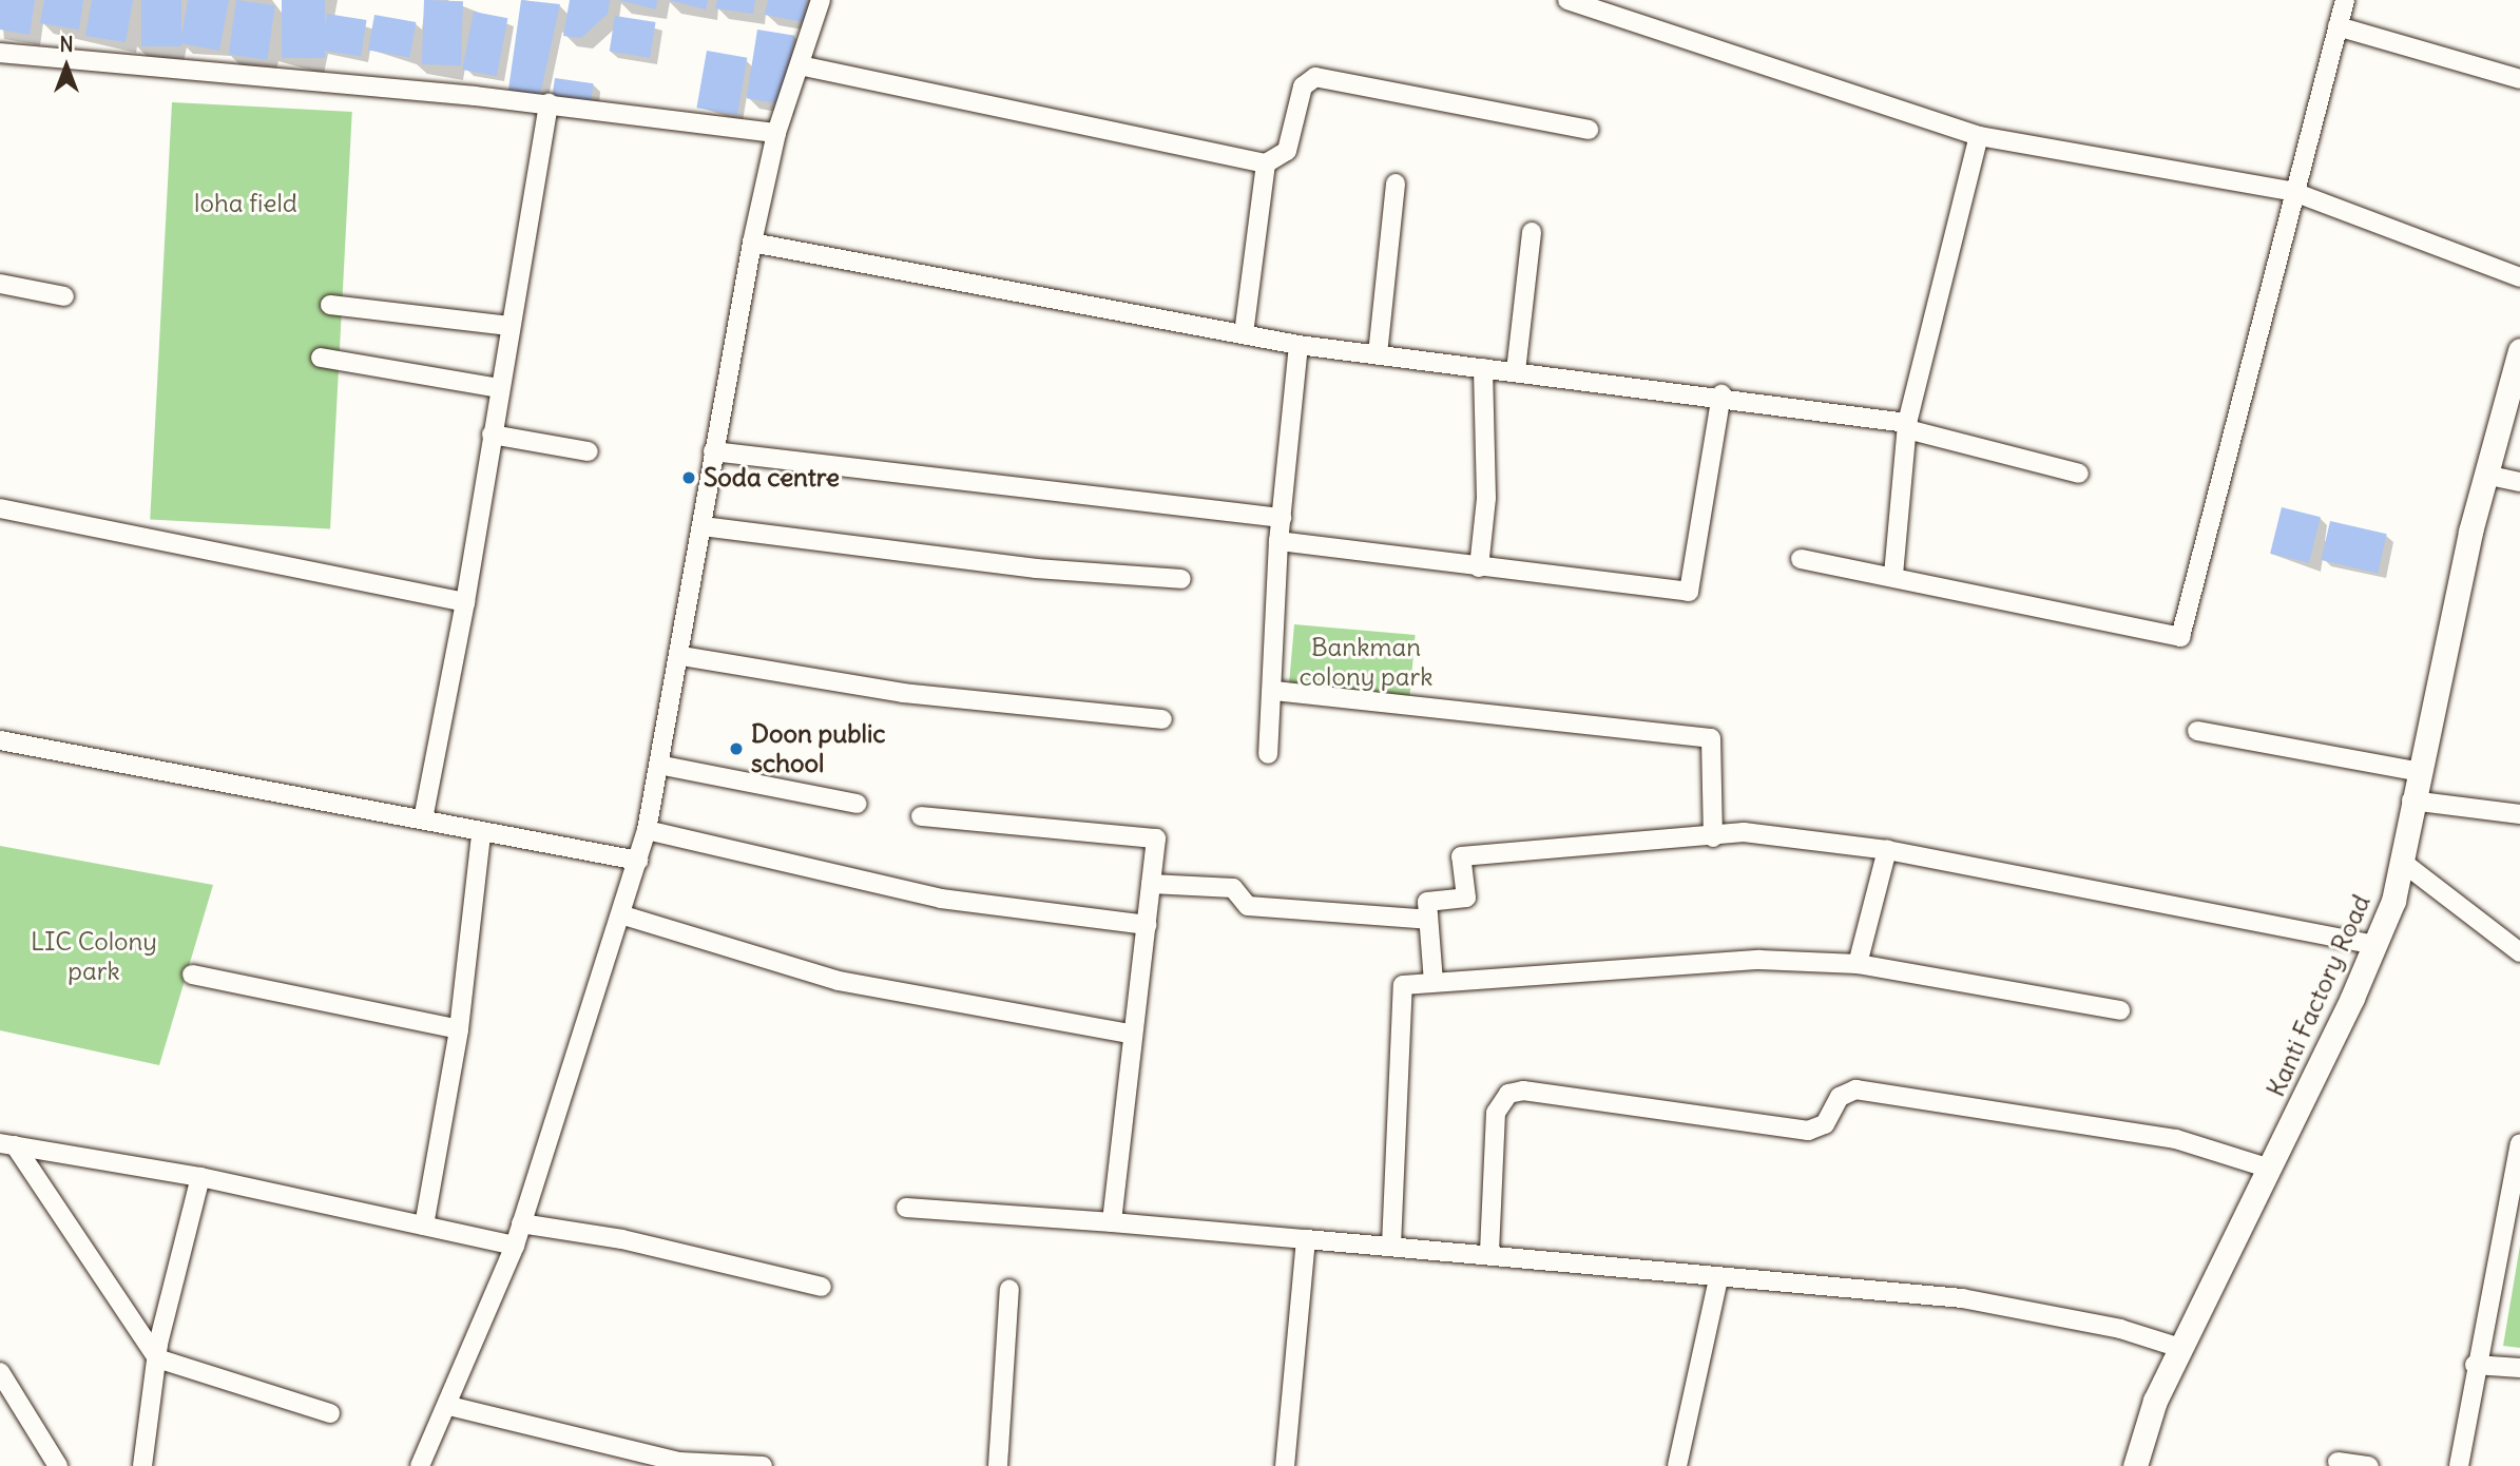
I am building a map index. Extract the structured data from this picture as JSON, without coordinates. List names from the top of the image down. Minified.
{"streets":{"street":["Kanti Factory Road"]},"parks":["loha field","Bankman colony park","LIC Colony park"],"places":["Soda centre","Doon public school"],"north":"top"}
